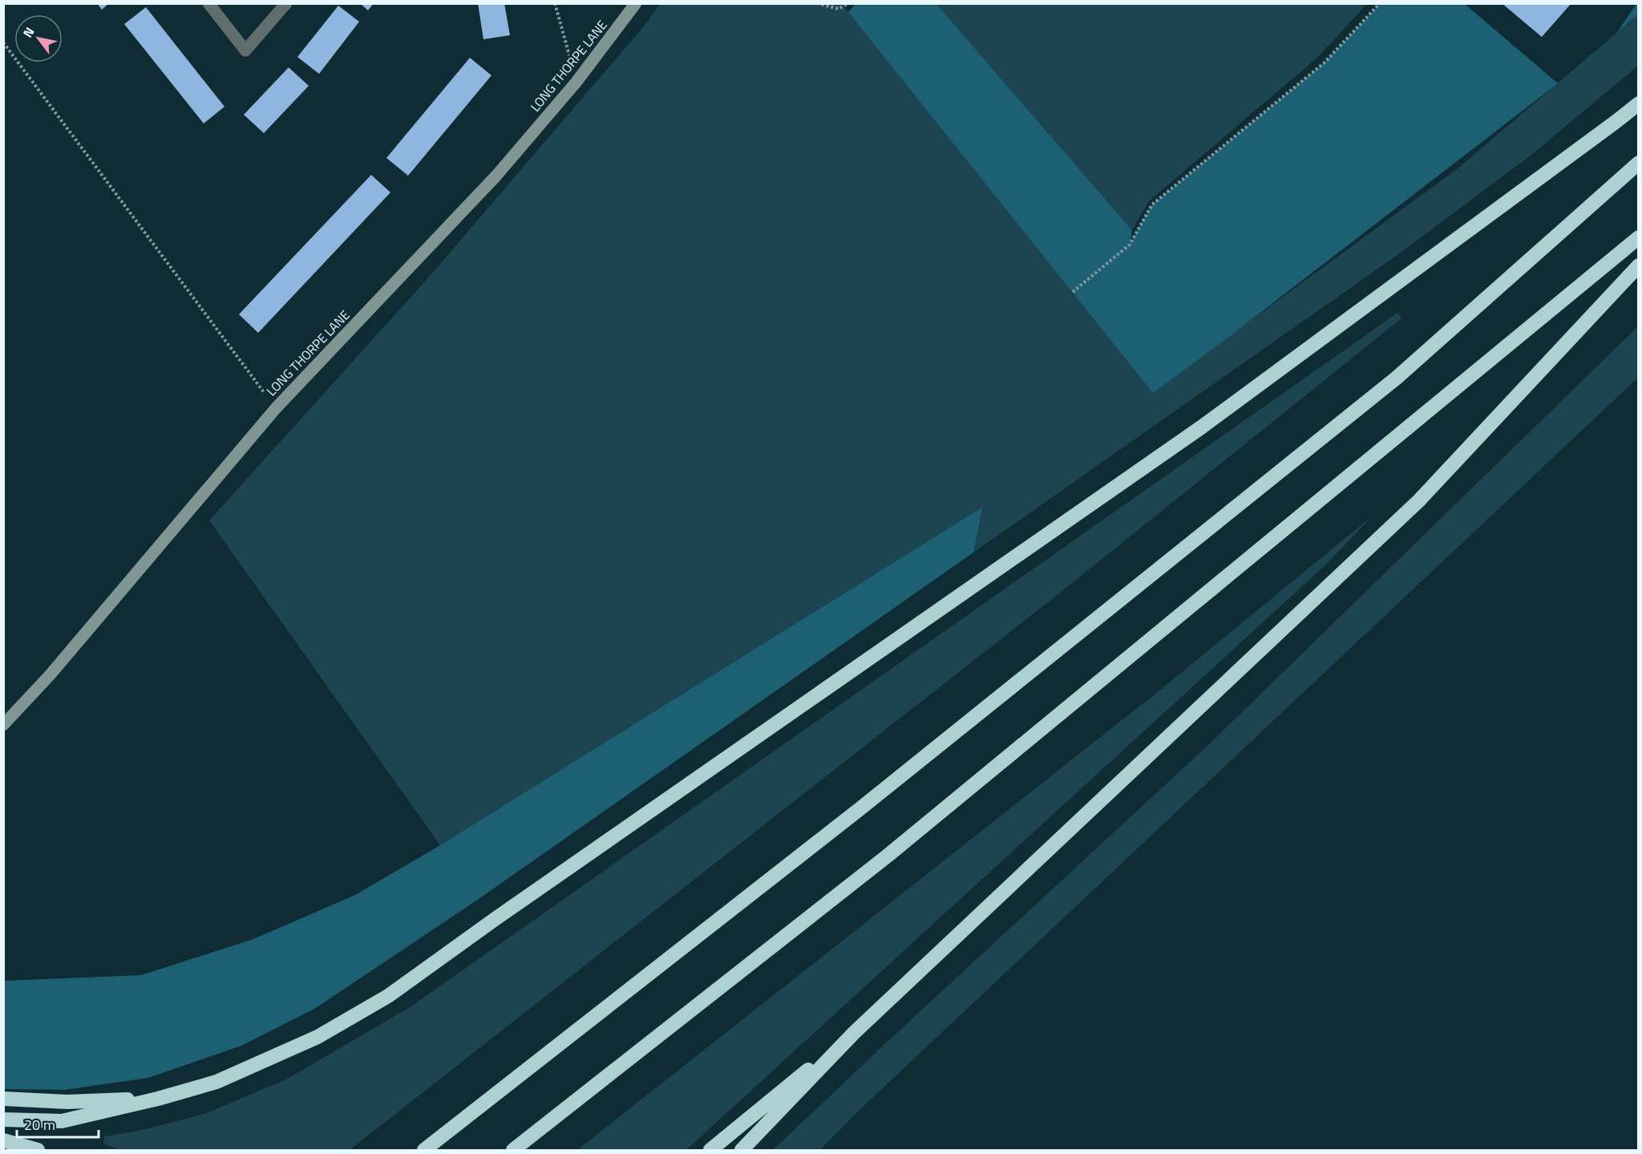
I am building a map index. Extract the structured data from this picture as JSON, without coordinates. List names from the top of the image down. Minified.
{"streets":{"main road":["LONG THORPE LANE"]},"scale_bar":"20 m","north":"top left"}
